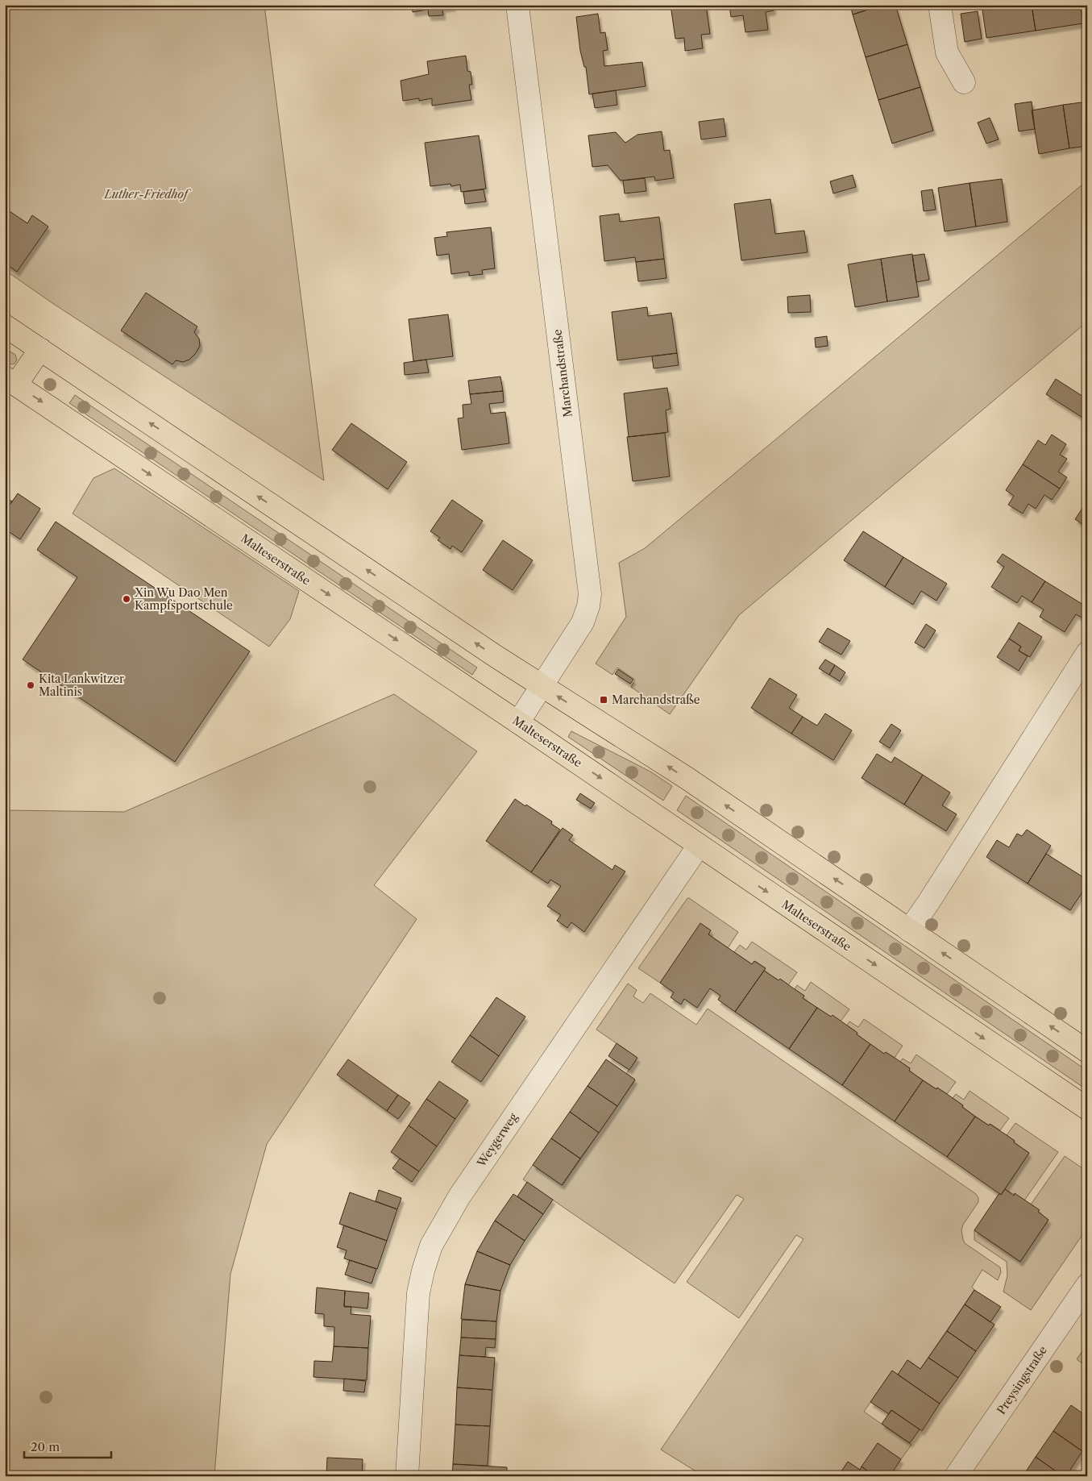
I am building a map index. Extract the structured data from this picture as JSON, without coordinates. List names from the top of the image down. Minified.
{"streets":{"main road":["Malteserstraße"],"street":["Marchandstraße","Weygerweg","Preysingstraße"]},"crossings":[["Marchandstraße","Malteserstraße"],["Malteserstraße","Weygerweg"]],"parks":["Luther-Friedhof"],"places":{"other":["Xin Wu Dao Men Kampfsportschule","Kita Lankwitzer Maltinis"],"transit":["Marchandstraße"]},"scale_bar":"20 m"}
